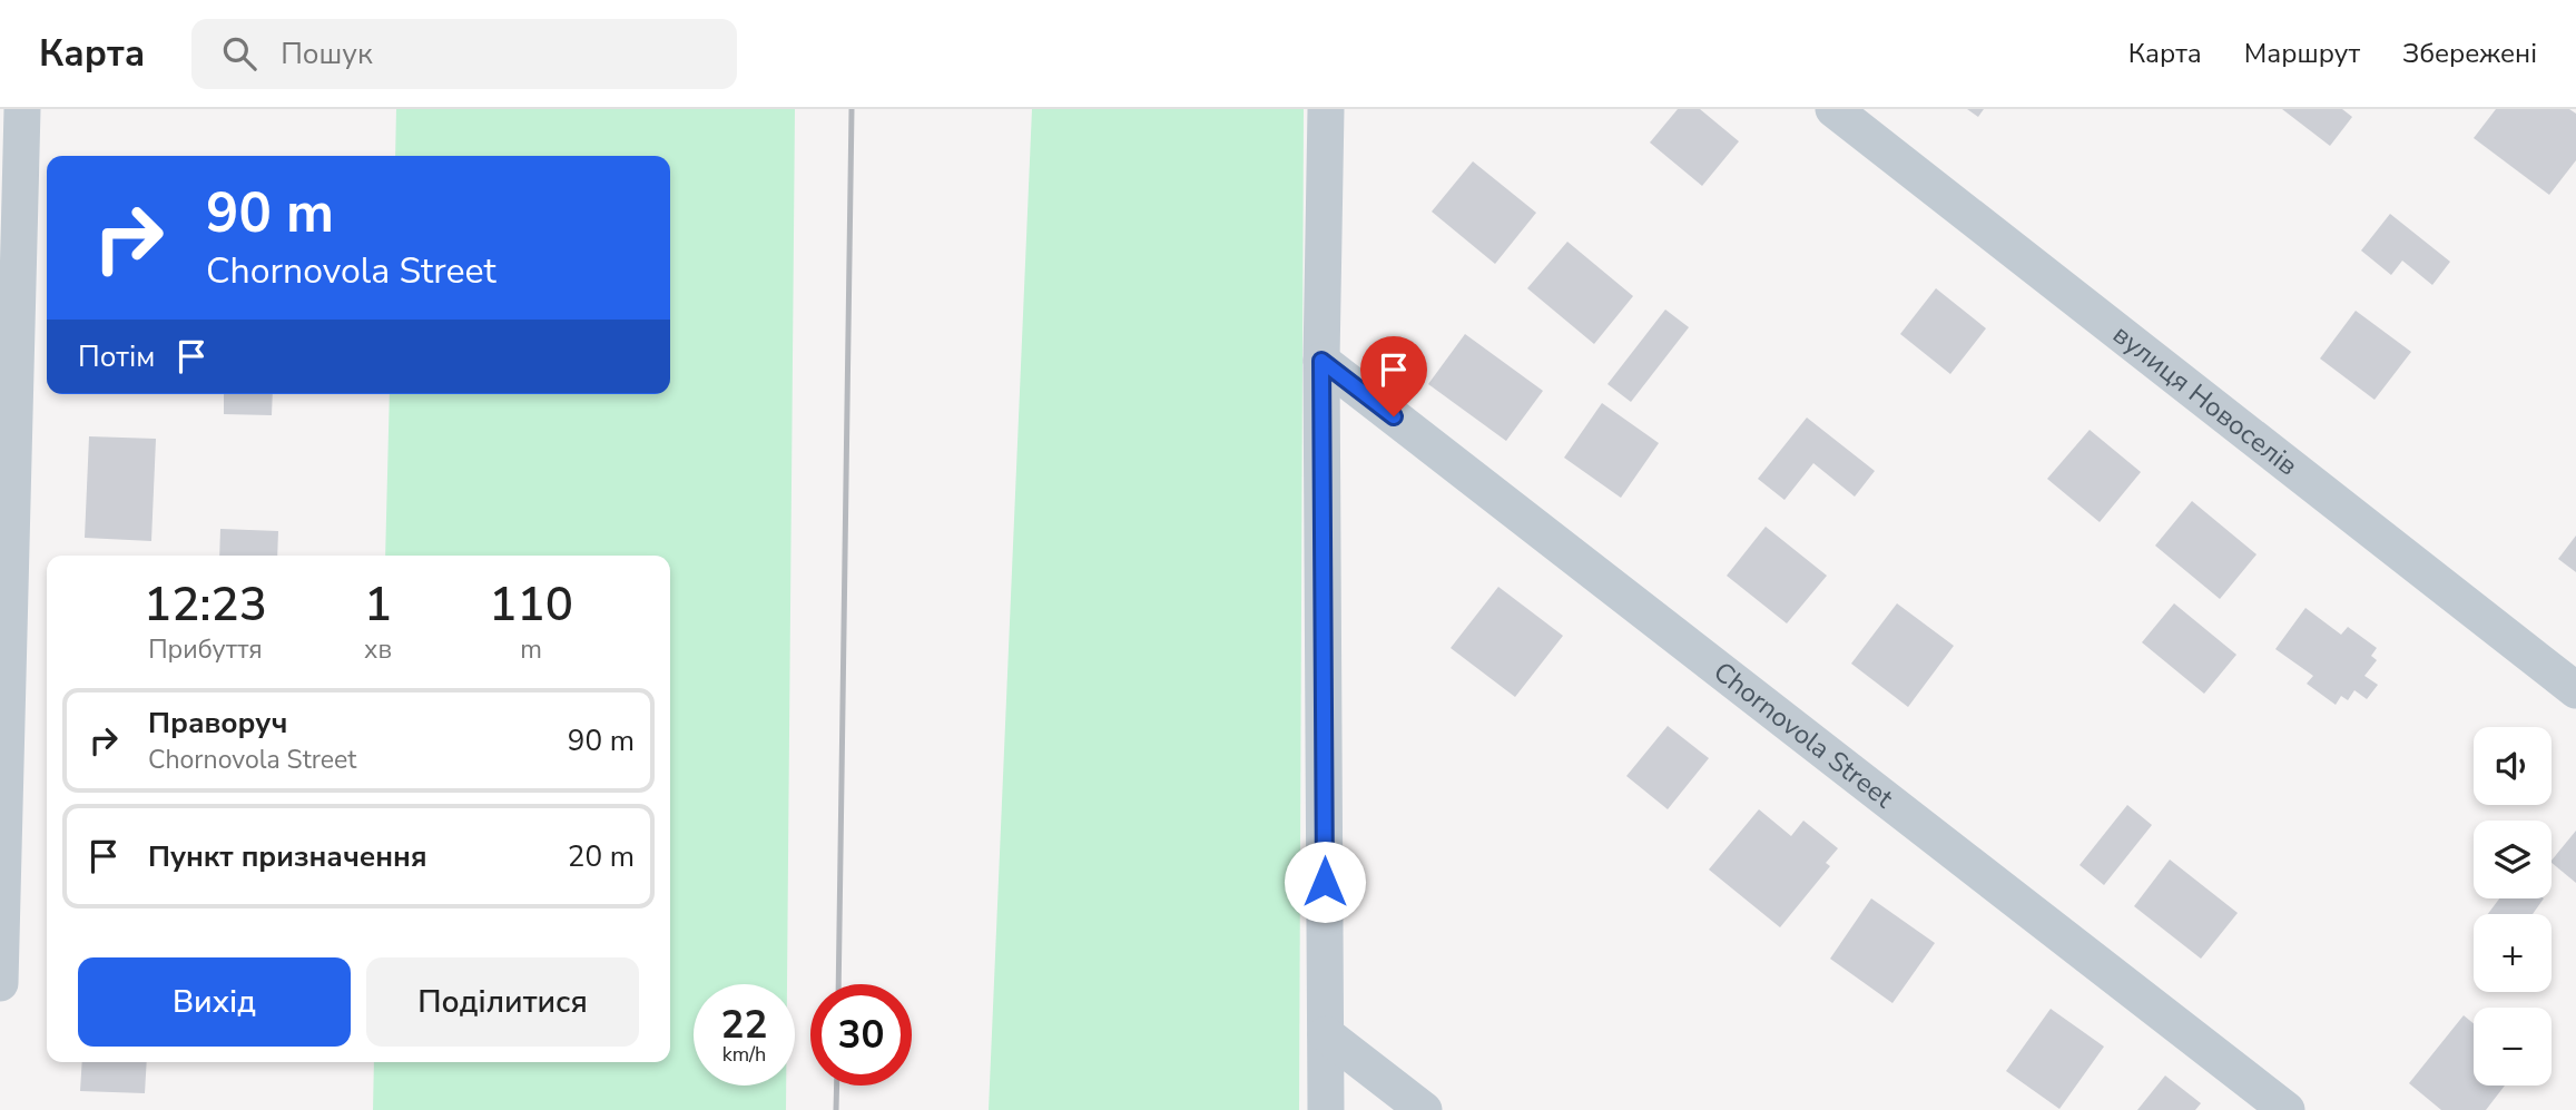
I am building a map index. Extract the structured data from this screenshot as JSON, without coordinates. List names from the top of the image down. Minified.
{"streets":{"street":["вулиця Новоселів","Chornovola Street"]},"page":{"header":"Карта","search":"Пошук","nav":["Карта","Маршрут","Збережені"],"turn":["90 m","Chornovola Street"],"then":"Потім","eta":["12:23","Прибуття","1","хв","110","m"],"list":[{"name":"Праворуч","note":"Chornovola Street","value":"90 m"},{"name":"Пункт призначення","value":"20 m"}],"map_buttons":["+","−"],"buttons":["Вихід","Поділитися"],"speed":"22 km/h","limit":"30"}}
